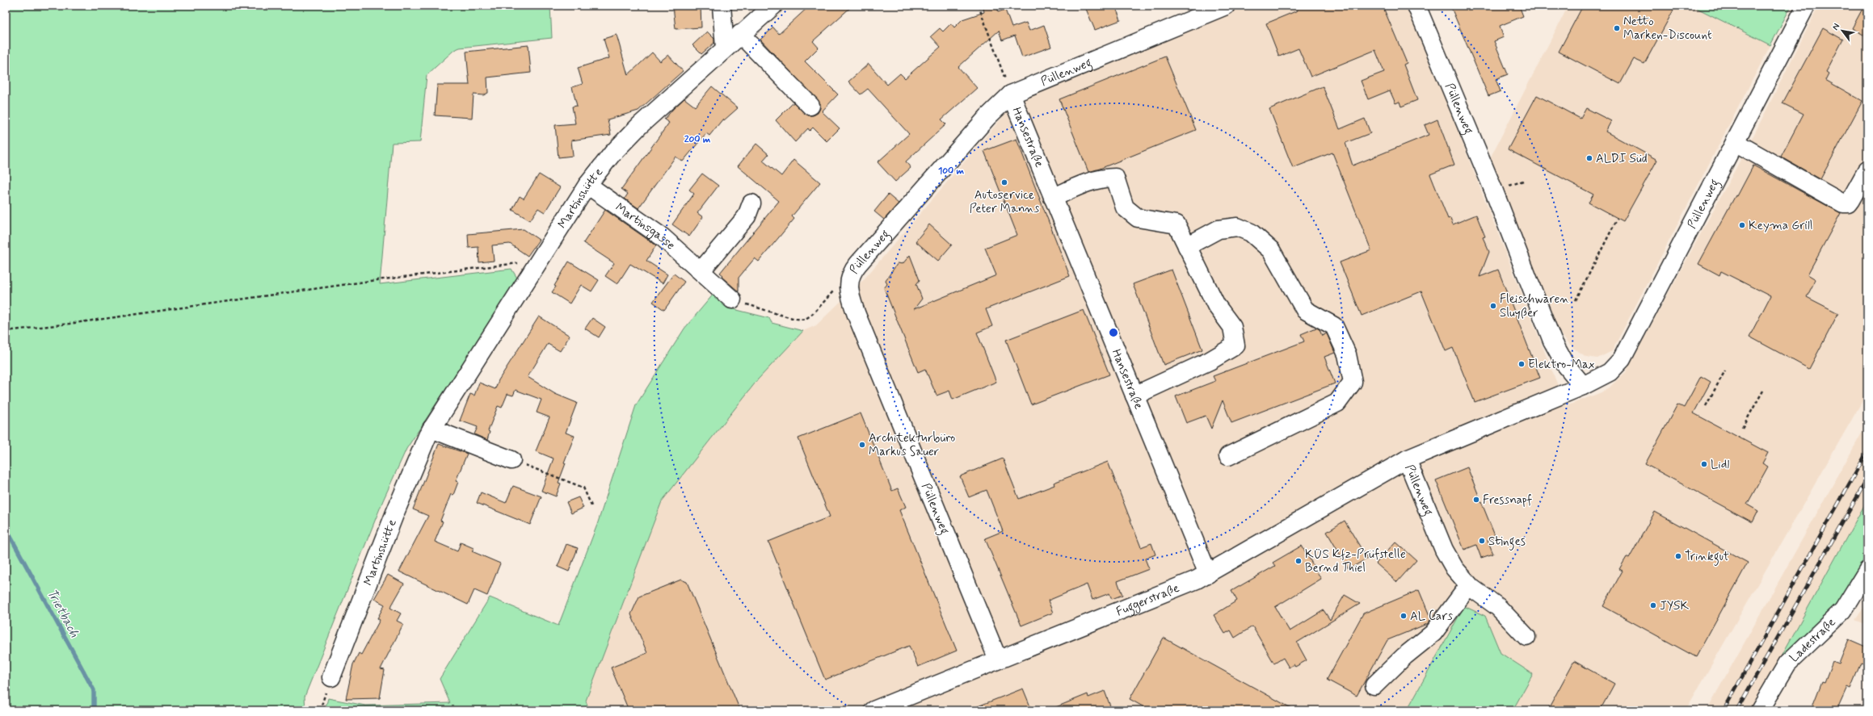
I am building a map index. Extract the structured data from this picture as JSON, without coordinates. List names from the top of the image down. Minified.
{"streets":{"street":["Püllenweg","Hansestraße","Martinshütte","Martinsgasse","Fuggerstraße","Ladestraße"]},"crossings":[["Püllenweg","Hansestraße"],["Püllenweg","Fuggerstraße"],["Hansestraße","Fuggerstraße"],["Martinshütte","Martinsgasse"]],"water":["Trietbach"],"places":["Netto Marken-Discount","ALDI Süd","Autoservice Peter Manns","Keyma Grill","Fleischwaren Sluyßer","Elektro-Max","Architekturbüro Markus Sauer","Lidl","Fressnapf","Stinges","Trinkgut","KÜS Kfz-Prüfstelle Bernd Thiel","JYSK","AL Cars"],"north":"top left","rings":["200 m","100 m"]}
